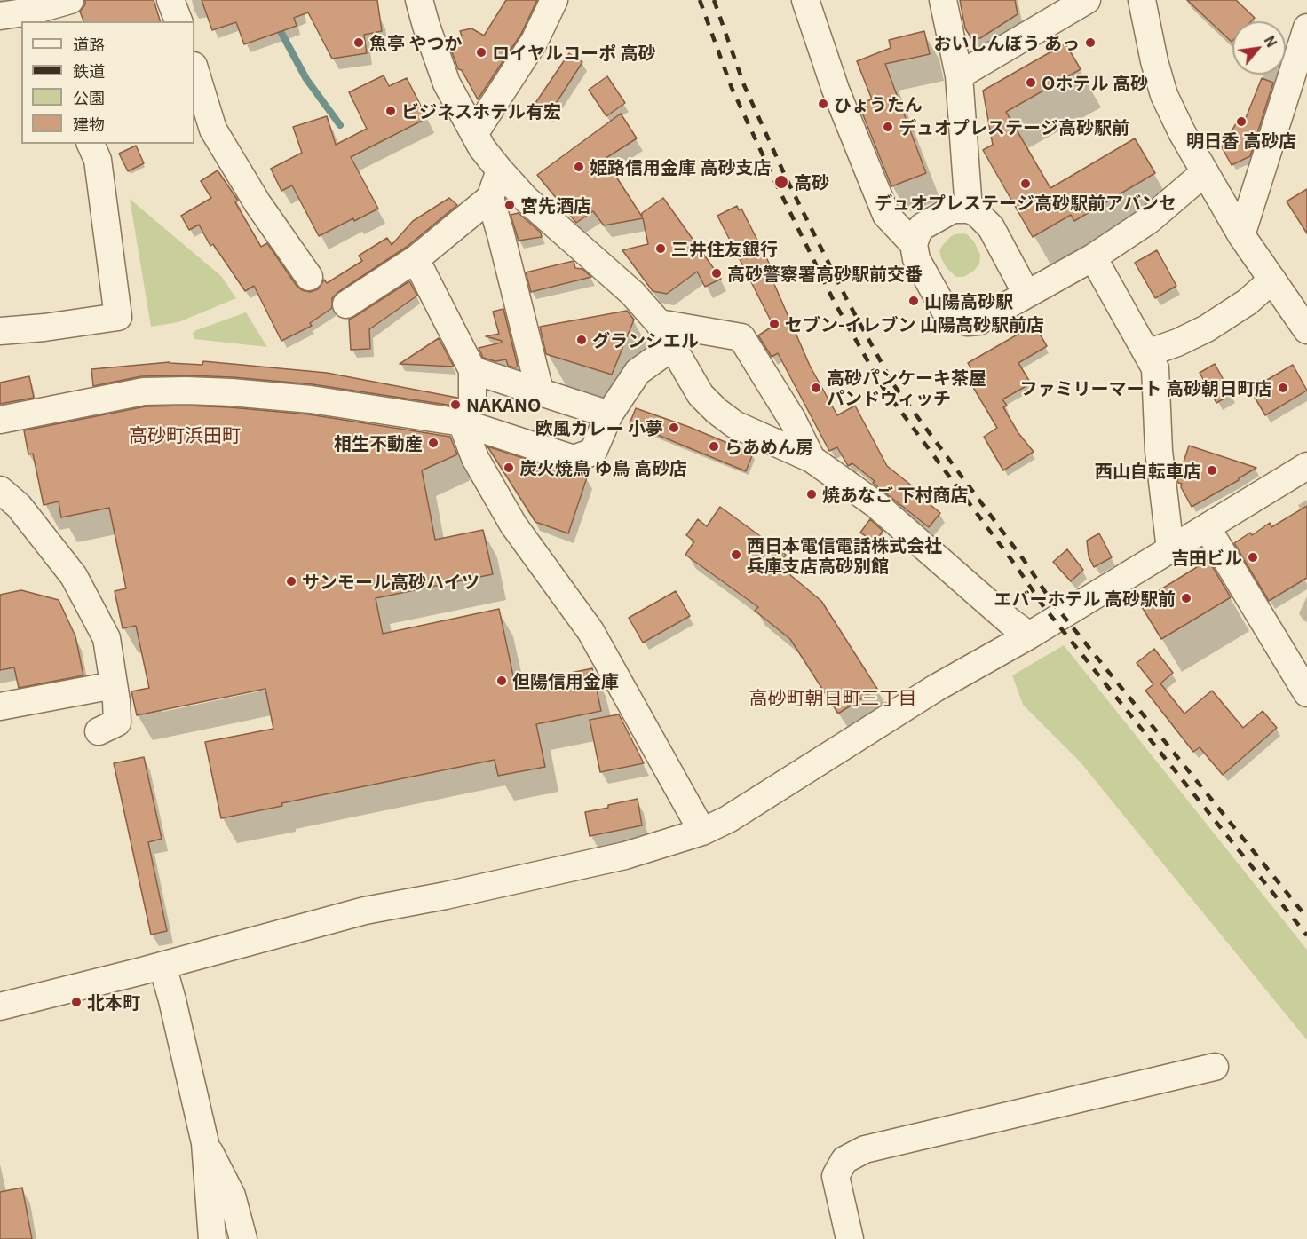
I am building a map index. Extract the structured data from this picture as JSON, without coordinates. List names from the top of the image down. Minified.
{"districts":["高砂町浜田町","高砂町朝日町三丁目"],"places":["魚亭 やつか","おいしんぼう あっ","ロイヤルコーポ 高砂","Oホテル 高砂","ひょうたん","ビジネスホテル有宏","明日香 高砂店","デュオプレステージ高砂駅前","姫路信用金庫 高砂支店","高砂","デュオプレステージ高砂駅前アバンセ","宮先酒店","三井住友銀行","高砂警察署高砂駅前交番","山陽高砂駅","セブン-イレブン 山陽高砂駅前店","グランシエル","高砂パンケーキ茶屋 パンドウィッチ","ファミリーマート 高砂朝日町店","NAKANO","欧風カレー 小夢","相生不動産","らあめん房","炭火焼鳥 ゆ鳥 高砂店","西山自転車店","焼あなご 下村商店","西日本電信電話株式会社 兵庫支店高砂別館","吉田ビル","サンモール高砂ハイツ","エバーホテル 高砂駅前","但陽信用金庫","北本町"],"legend":["道路","鉄道","公園","建物"],"north":"top right"}
